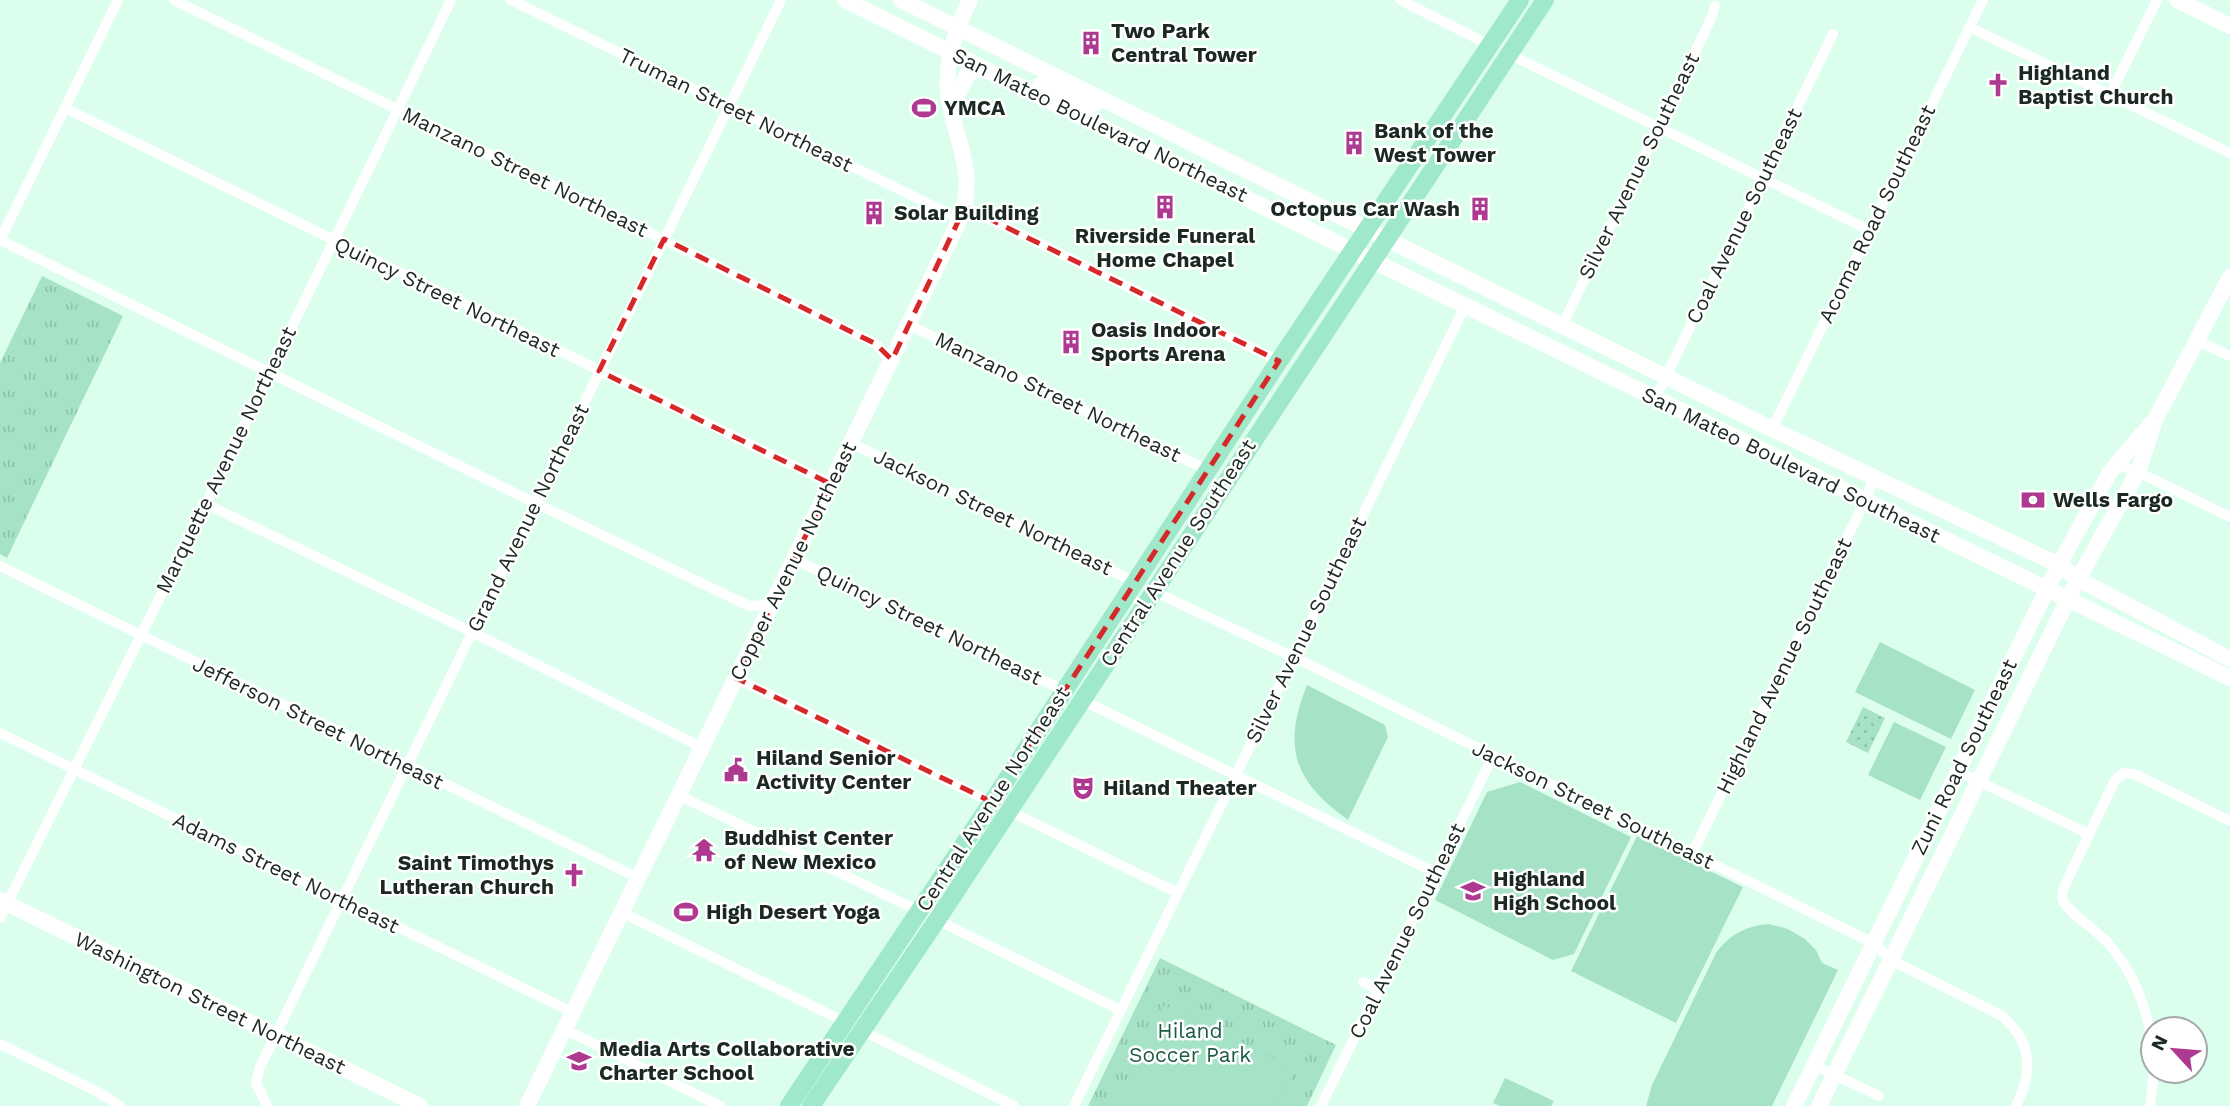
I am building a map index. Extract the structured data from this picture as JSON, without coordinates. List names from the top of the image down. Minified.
{"streets":{"main road":["San Mateo Boulevard Northeast","San Mateo Boulevard Southeast","Central Avenue Southeast","Copper Avenue Northeast","Zuni Road Southeast","Central Avenue Northeast","Washington Street Northeast"],"street":["Truman Street Northeast","Silver Avenue Southeast","Manzano Street Northeast","Acoma Road Southeast","Coal Avenue Southeast","Quincy Street Northeast","Marquette Avenue Northeast","Jackson Street Northeast","Grand Avenue Northeast","Highland Avenue Southeast","Jefferson Street Northeast","Jackson Street Southeast","Adams Street Northeast"]},"crossings":[["Truman Street Northeast","Grand Avenue Northeast"],["Truman Street Northeast","Copper Avenue Northeast"],["Truman Street Northeast","Central Avenue Northeast"],["San Mateo Boulevard Northeast","San Mateo Boulevard Southeast"],["San Mateo Boulevard Northeast","Copper Avenue Northeast"],["San Mateo Boulevard Northeast","Central Avenue Northeast"],["Silver Avenue Southeast","San Mateo Boulevard Southeast"],["Silver Avenue Southeast","Jackson Street Southeast"],["Manzano Street Northeast","Marquette Avenue Northeast"],["Manzano Street Northeast","Grand Avenue Northeast"],["Manzano Street Northeast","Copper Avenue Northeast"],["Manzano Street Northeast","Central Avenue Northeast"],["Acoma Road Southeast","San Mateo Boulevard Southeast"],["Coal Avenue Southeast","San Mateo Boulevard Southeast"],["Coal Avenue Southeast","Jackson Street Southeast"],["Quincy Street Northeast","Marquette Avenue Northeast"],["Quincy Street Northeast","Grand Avenue Northeast"],["Quincy Street Northeast","Copper Avenue Northeast"],["Quincy Street Northeast","Central Avenue Northeast"],["Marquette Avenue Northeast","Jefferson Street Northeast"],["Marquette Avenue Northeast","Adams Street Northeast"],["Marquette Avenue Northeast","Washington Street Northeast"],["San Mateo Boulevard Southeast","Central Avenue Southeast"],["San Mateo Boulevard Southeast","Highland Avenue Southeast"],["San Mateo Boulevard Southeast","Zuni Road Southeast"],["San Mateo Boulevard Southeast","Central Avenue Northeast"],["Jackson Street Northeast","Copper Avenue Northeast"],["Jackson Street Northeast","Central Avenue Northeast"],["Grand Avenue Northeast","Jefferson Street Northeast"],["Grand Avenue Northeast","Adams Street Northeast"],["Grand Avenue Northeast","Washington Street Northeast"],["Central Avenue Southeast","Central Avenue Northeast"],["Central Avenue Southeast","Jackson Street Southeast"],["Copper Avenue Northeast","Jefferson Street Northeast"],["Copper Avenue Northeast","Adams Street Northeast"],["Highland Avenue Southeast","Jackson Street Southeast"],["Zuni Road Southeast","Jackson Street Southeast"]],"parks":["Hiland Soccer Park"],"places":{"building":["Two Park Central Tower","Bank of the West Tower","Riverside Funeral Home Chapel","Octopus Car Wash","Solar Building","Oasis Indoor Sports Arena"],"church":["Highland Baptist Church","Saint Timothys Lutheran Church"],"sports":["YMCA","High Desert Yoga"],"bank":["Wells Fargo"],"public building":["Hiland Senior Activity Center"],"theatre":["Hiland Theater"],"temple":["Buddhist Center of New Mexico"],"school or university":["Highland High School","Media Arts Collaborative Charter School"]},"north":"top left"}
